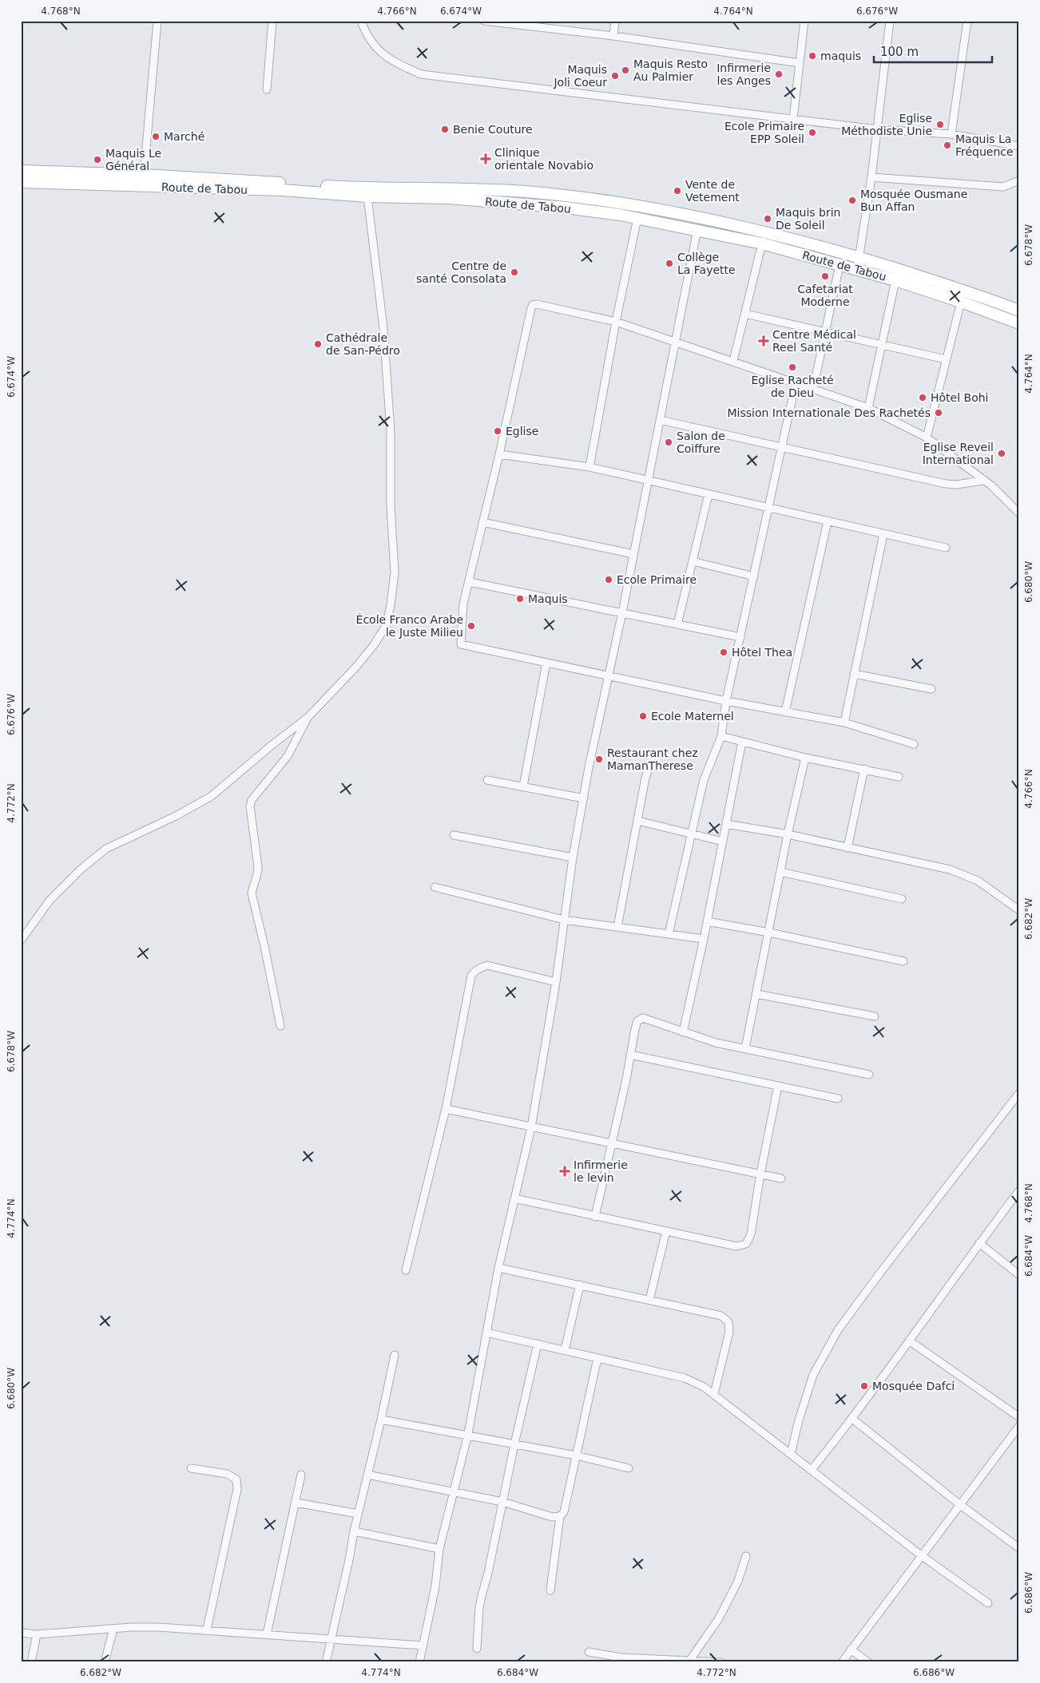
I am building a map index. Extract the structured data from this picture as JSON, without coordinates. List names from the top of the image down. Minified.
{"streets":{"main road":["Route de Tabou"]},"places":{"other":["maquis","Maquis Resto Au Palmier","Infirmerie les Anges","Maquis Joli Coeur","Eglise Méthodiste Unie","Benie Couture","Ecole Primaire EPP Soleil","Marché","Maquis La Fréquence","Maquis Le Général","Vente de Vetement","Mosquée Ousmane Bun Affan","Maquis brin De Soleil","Collège La Fayette","Centre de santé Consolata","Cafetariat Moderne","Cathédrale de San-Pédro","Eglise Racheté de Dieu","Hôtel Bohi","Mission Internationale Des Rachetés","Eglise","Salon de Coiffure","Eglise Reveil International","Ecole Primaire","Maquis","École Franco Arabe le Juste Milieu","Hôtel Thea","Ecole Maternel","Restaurant chez MamanTherese","Mosquée Dafci"],"health":["Clinique orientale Novabio","Centre Médical Reel Santé","Infirmerie le levin"]},"scale_bar":"100 m","coordinates":["4.768°N","4.766°N","6.674°W","4.764°N","6.676°W","6.678°W","6.680°W","4.772°N","6.682°W","4.774°N","6.684°W","6.686°W"]}
